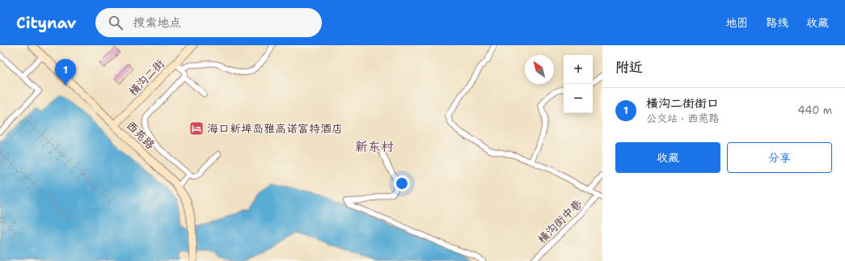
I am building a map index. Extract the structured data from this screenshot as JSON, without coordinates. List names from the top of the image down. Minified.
{"streets":{"main road":["横沟二街","西苑路"],"street":["横沟街中巷"]},"crossings":[["横沟二街","西苑路"]],"districts":["新东村"],"places":{"hotel":["海口新埠岛雅高诺富特酒店"]},"north":"top left","page":{"header":"Citynav","search":"搜索地点","nav":["地图","路线","收藏"],"heading":"附近","map_buttons":["+","−"],"pins":"1","list":[{"mark":"1","name":"横沟二街街口","note":"公交站 · 西苑路","value":"440 m"}],"buttons":["收藏","分享"]}}
